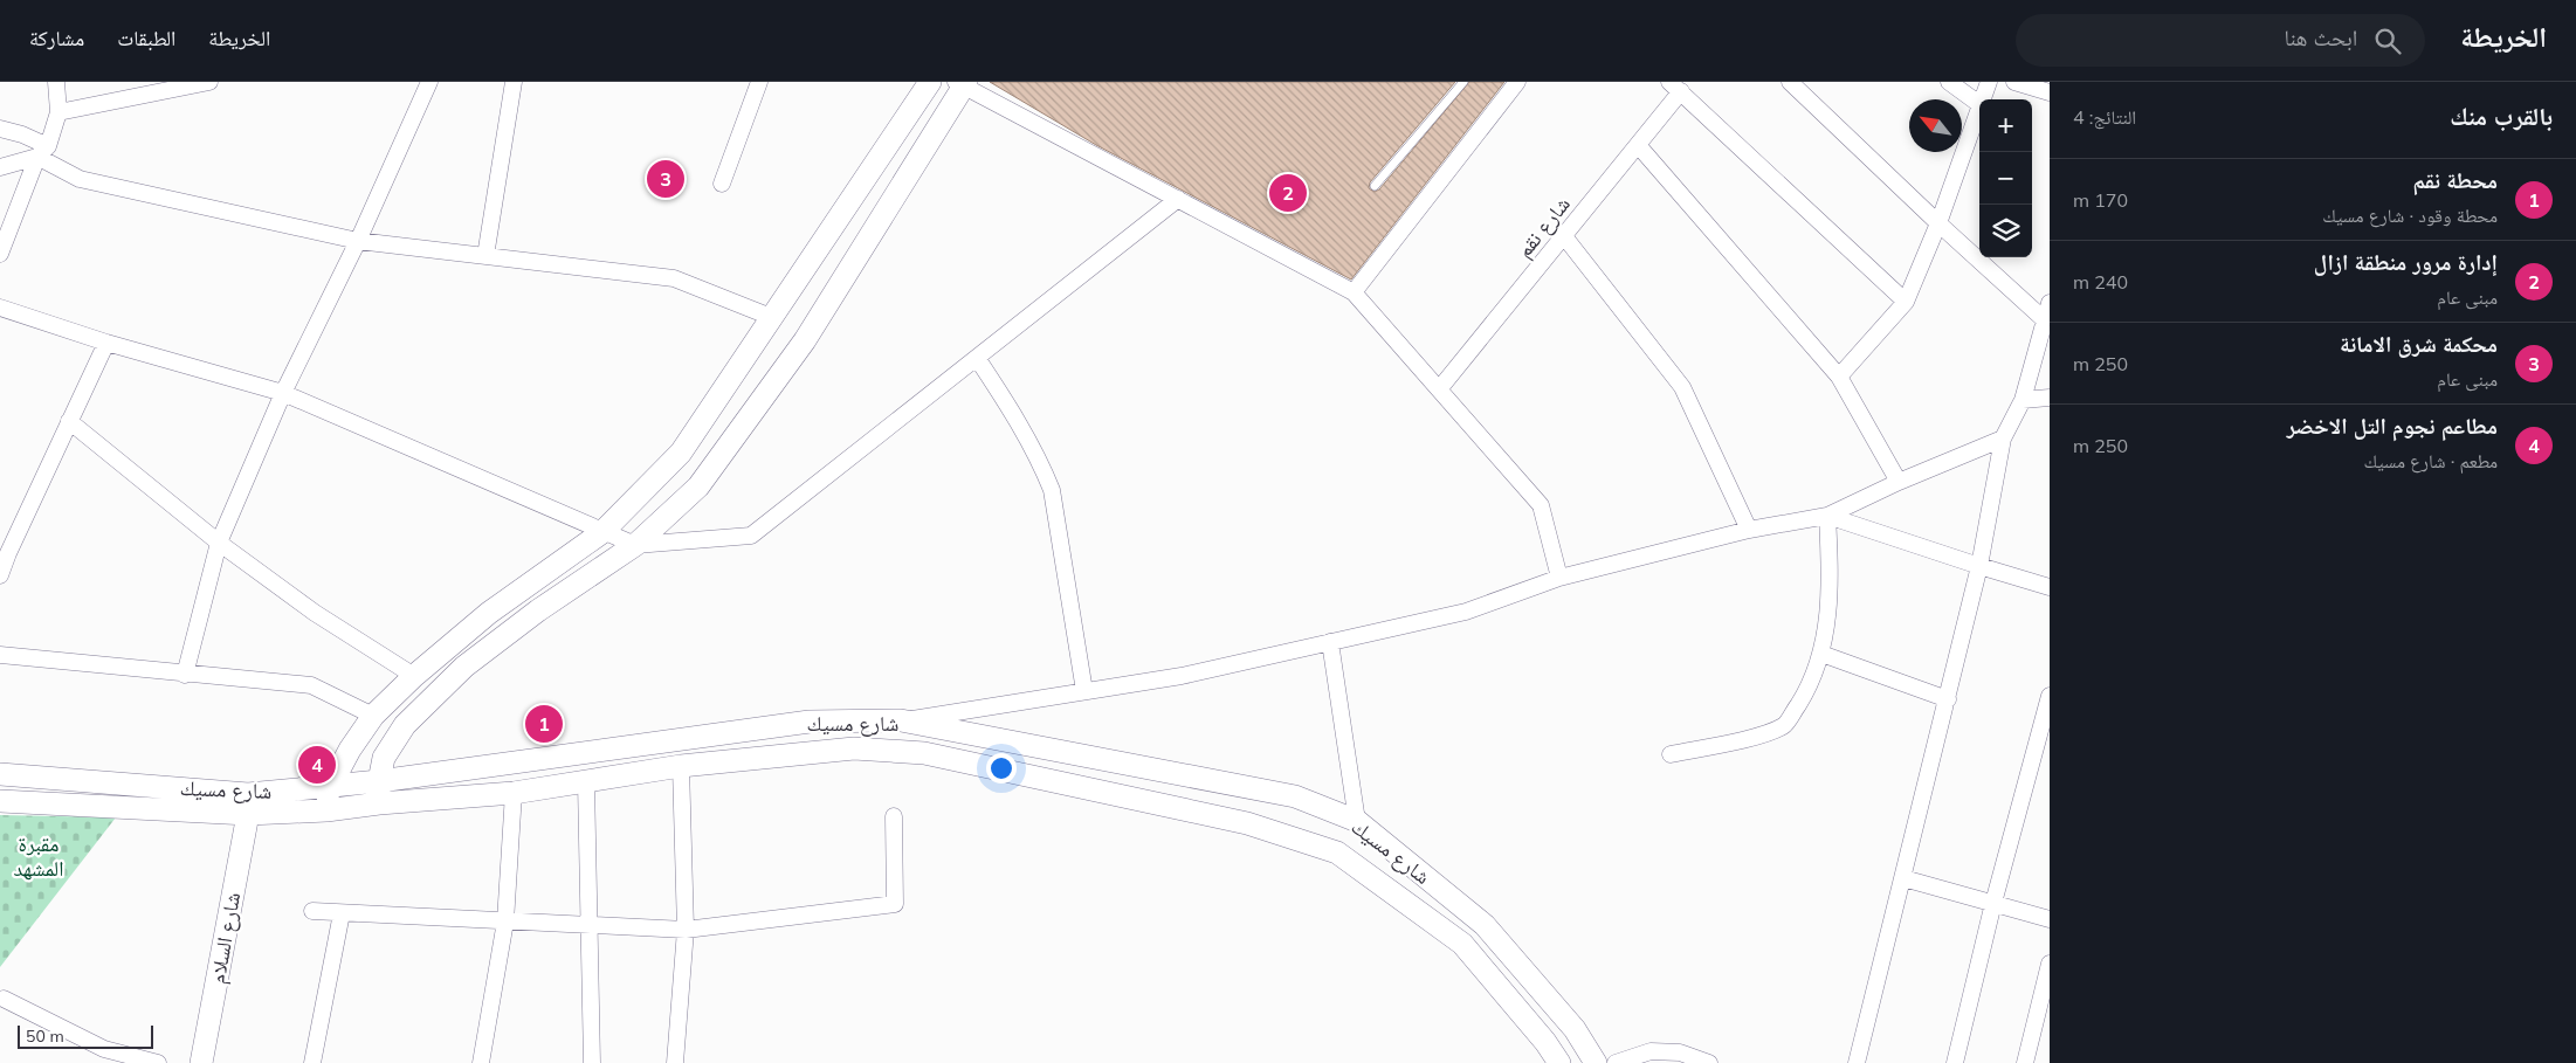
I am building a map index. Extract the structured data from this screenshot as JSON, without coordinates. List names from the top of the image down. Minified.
{"streets":{"street":["شارع نقم","شارع مسيك","شارع السلام"]},"crossings":[["شارع مسيك","شارع السلام"]],"parks":["مقبرة المشهد"],"scale_bar":"50 m","north":"top left","page":{"header":"الخريطة","search":"ابحث هنا","nav":["الخريطة","الطبقات","مشاركة"],"heading":["بالقرب منك","النتائج: 4"],"map_buttons":["+","−"],"list":[{"mark":"1","name":"محطة نقم","note":"محطة وقود · شارع مسيك","value":"170 m"},{"mark":"2","name":"إدارة مرور منطقة ازال","note":"مبنى عام","value":"240 m"},{"mark":"3","name":"محكمة شرق الامانة","note":"مبنى عام","value":"250 m"},{"mark":"4","name":"مطاعم نجوم التل الاخضر","note":"مطعم · شارع مسيك","value":"250 m"}],"pins":["3","2","1","4"],"scale":"50 m"}}
